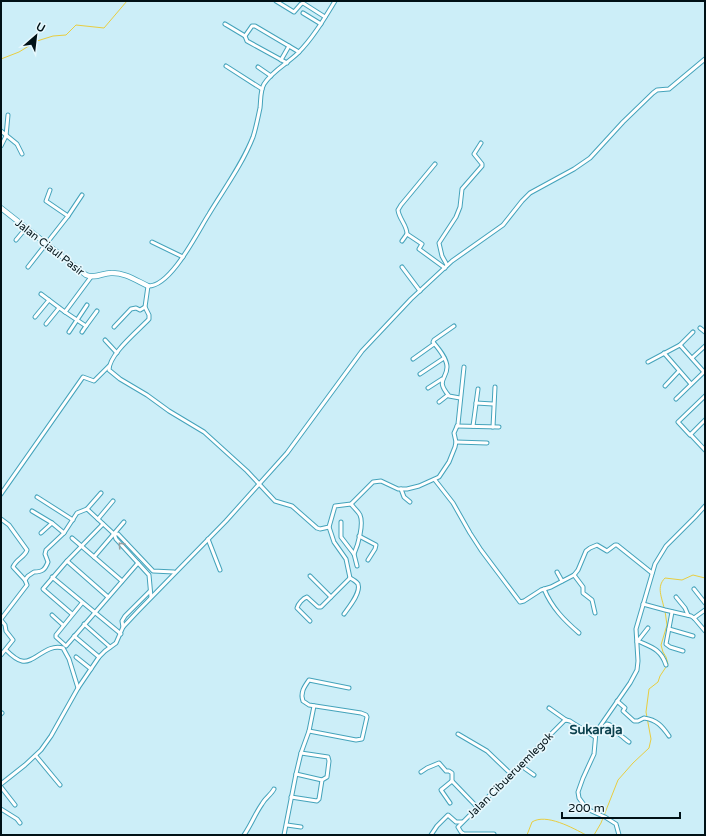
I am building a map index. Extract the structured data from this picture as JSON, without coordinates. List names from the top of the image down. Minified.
{"streets":{"street":["Jalan Ciaul Pasir","Jalan Cibueruemlegok"]},"districts":["Sukaraja"],"scale_bar":"200 m","north":"top right"}
